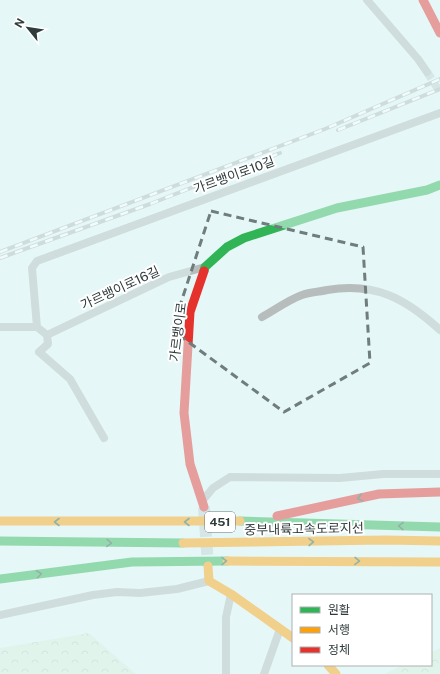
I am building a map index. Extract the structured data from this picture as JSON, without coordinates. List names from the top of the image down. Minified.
{"streets":{"main road":["가르뱅이로","451","중부내륙고속도로지선"],"street":["가르뱅이로10길","가르뱅이로16길"]},"crossings":[["가르뱅이로16길","가르뱅이로"]],"legend":["원활","서행","정체"],"north":"top left"}
